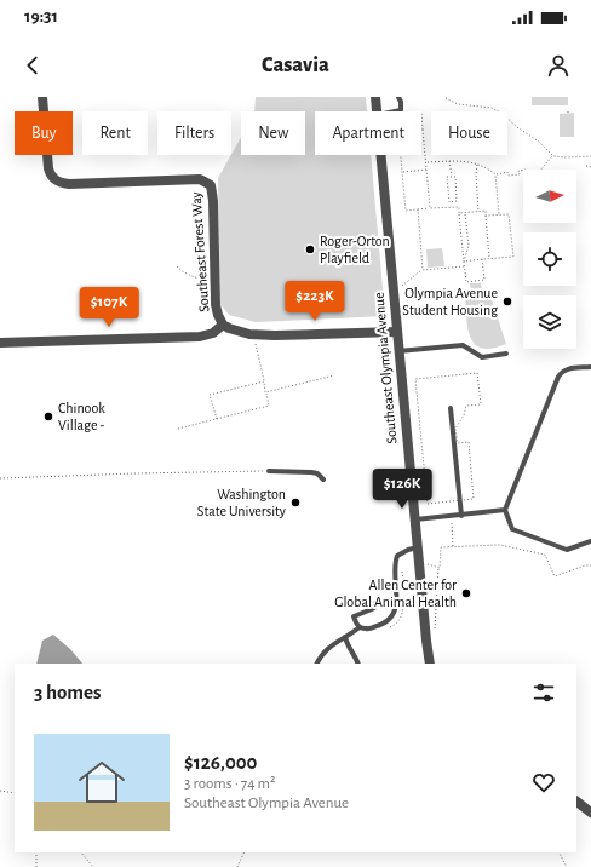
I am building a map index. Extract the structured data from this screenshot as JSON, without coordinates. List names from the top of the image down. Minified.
{"streets":{"street":["Southeast Forest Way","Southeast Olympia Avenue"]},"crossings":[["Southeast Forest Way","Southeast Olympia Avenue"]],"places":["Roger-Orton Playfield","Olympia Avenue Student Housing","Chinook Village -","Washington State University","Allen Center for Global Animal Health"],"north":"right","page":{"status":"19:31","header":"Casavia","chip":["Buy","Rent","Filters","New","Apartment","House"],"price":["$223K","$107K","$126K"],"heading":"3 homes","list":[{"name":"$126,000","note":"3 rooms · 74 m² · Southeast Olympia Avenue"}]}}
